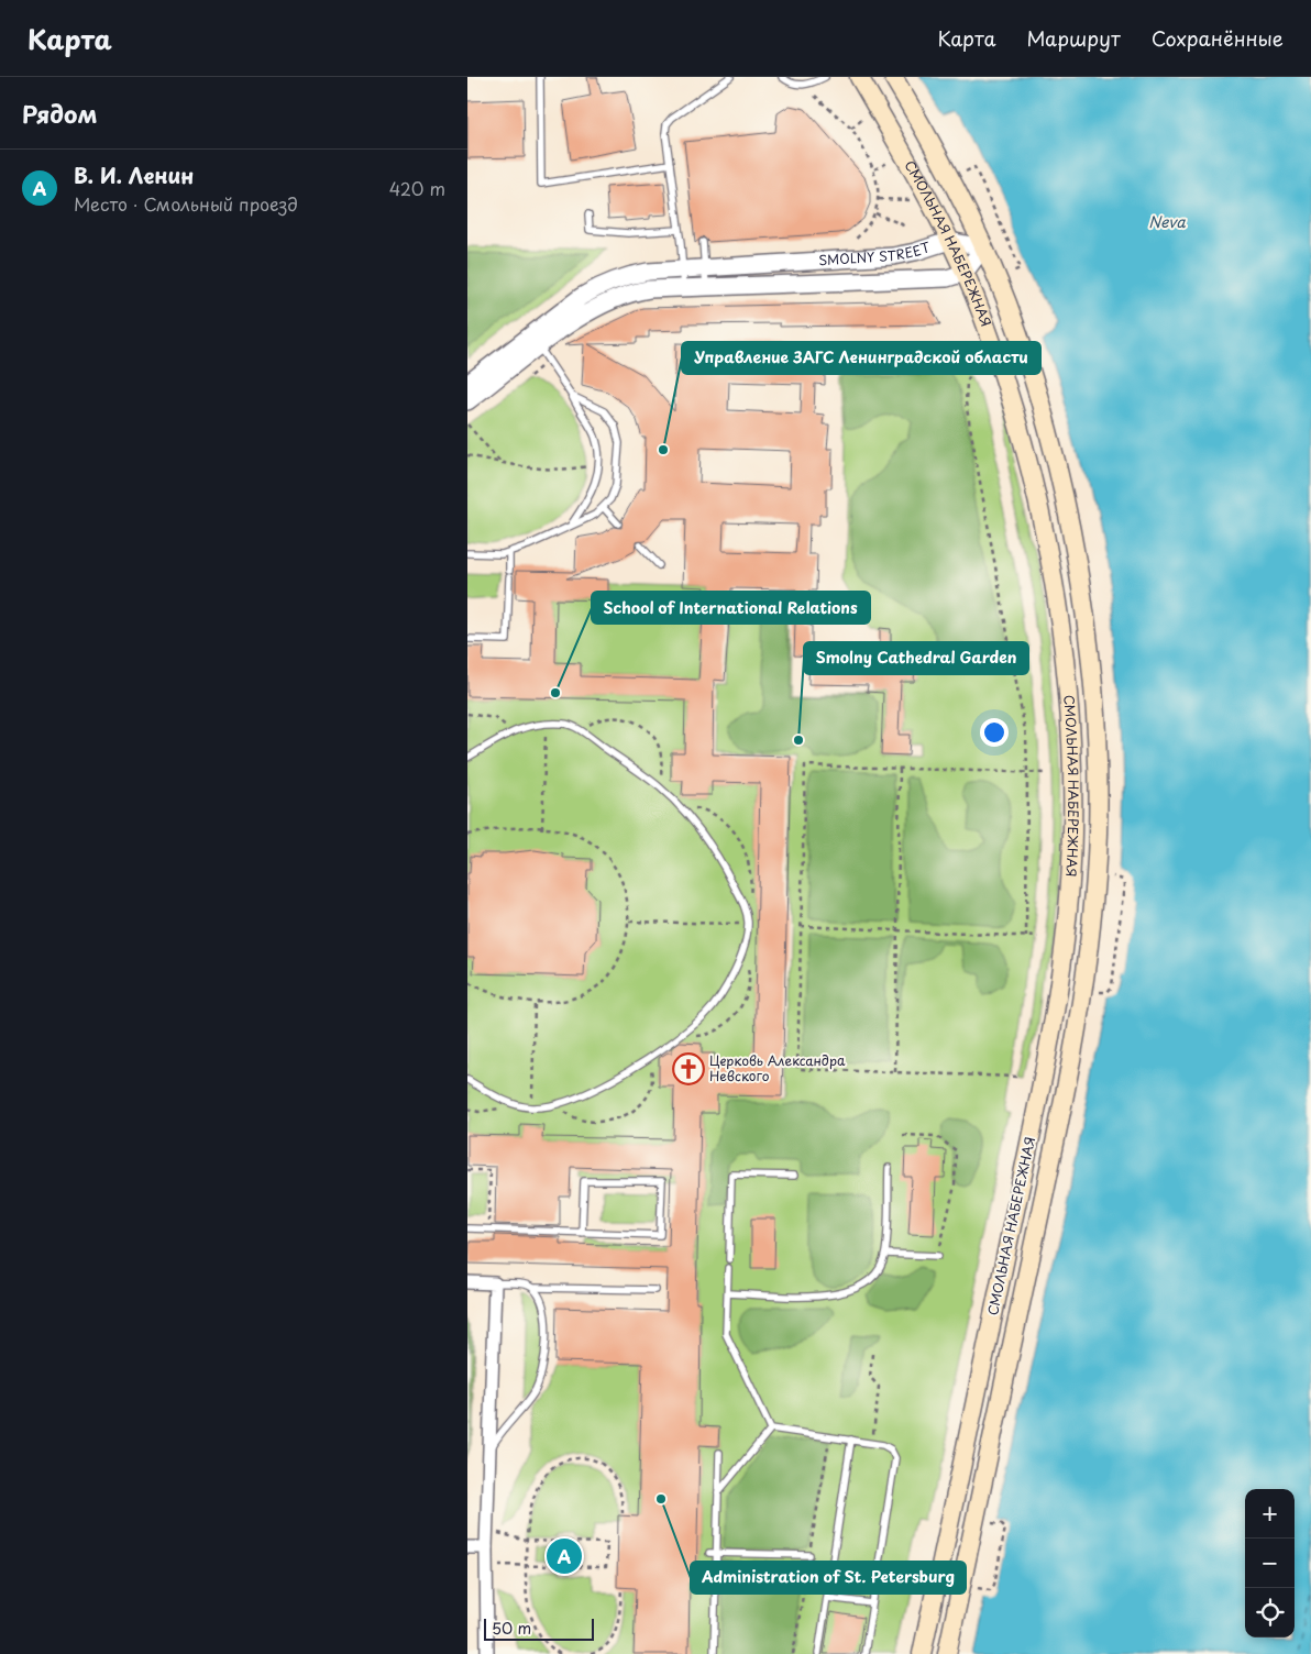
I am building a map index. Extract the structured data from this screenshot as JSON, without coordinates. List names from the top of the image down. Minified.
{"streets":{"main road":["СМОЛЬНАЯ НАБЕРЕЖНАЯ"],"street":["SMOLNY STREET"]},"crossings":[["СМОЛЬНАЯ НАБЕРЕЖНАЯ","SMOLNY STREET"]],"water":["Neva"],"places":{"other":["Управление ЗАГС Ленинградской области","School of International Relations","Smolny Cathedral Garden","Administration of St. Petersburg"],"church":["Церковь Александра Невского"]},"scale_bar":"50 m","page":{"header":"Карта","nav":["Карта","Маршрут","Сохранённые"],"heading":"Рядом","list":[{"mark":"A","name":"В. И. Ленин","note":"Место · Смольный проезд","value":"420 m"}],"map_buttons":["+","−"],"pins":"A","scale":"50 m"}}
